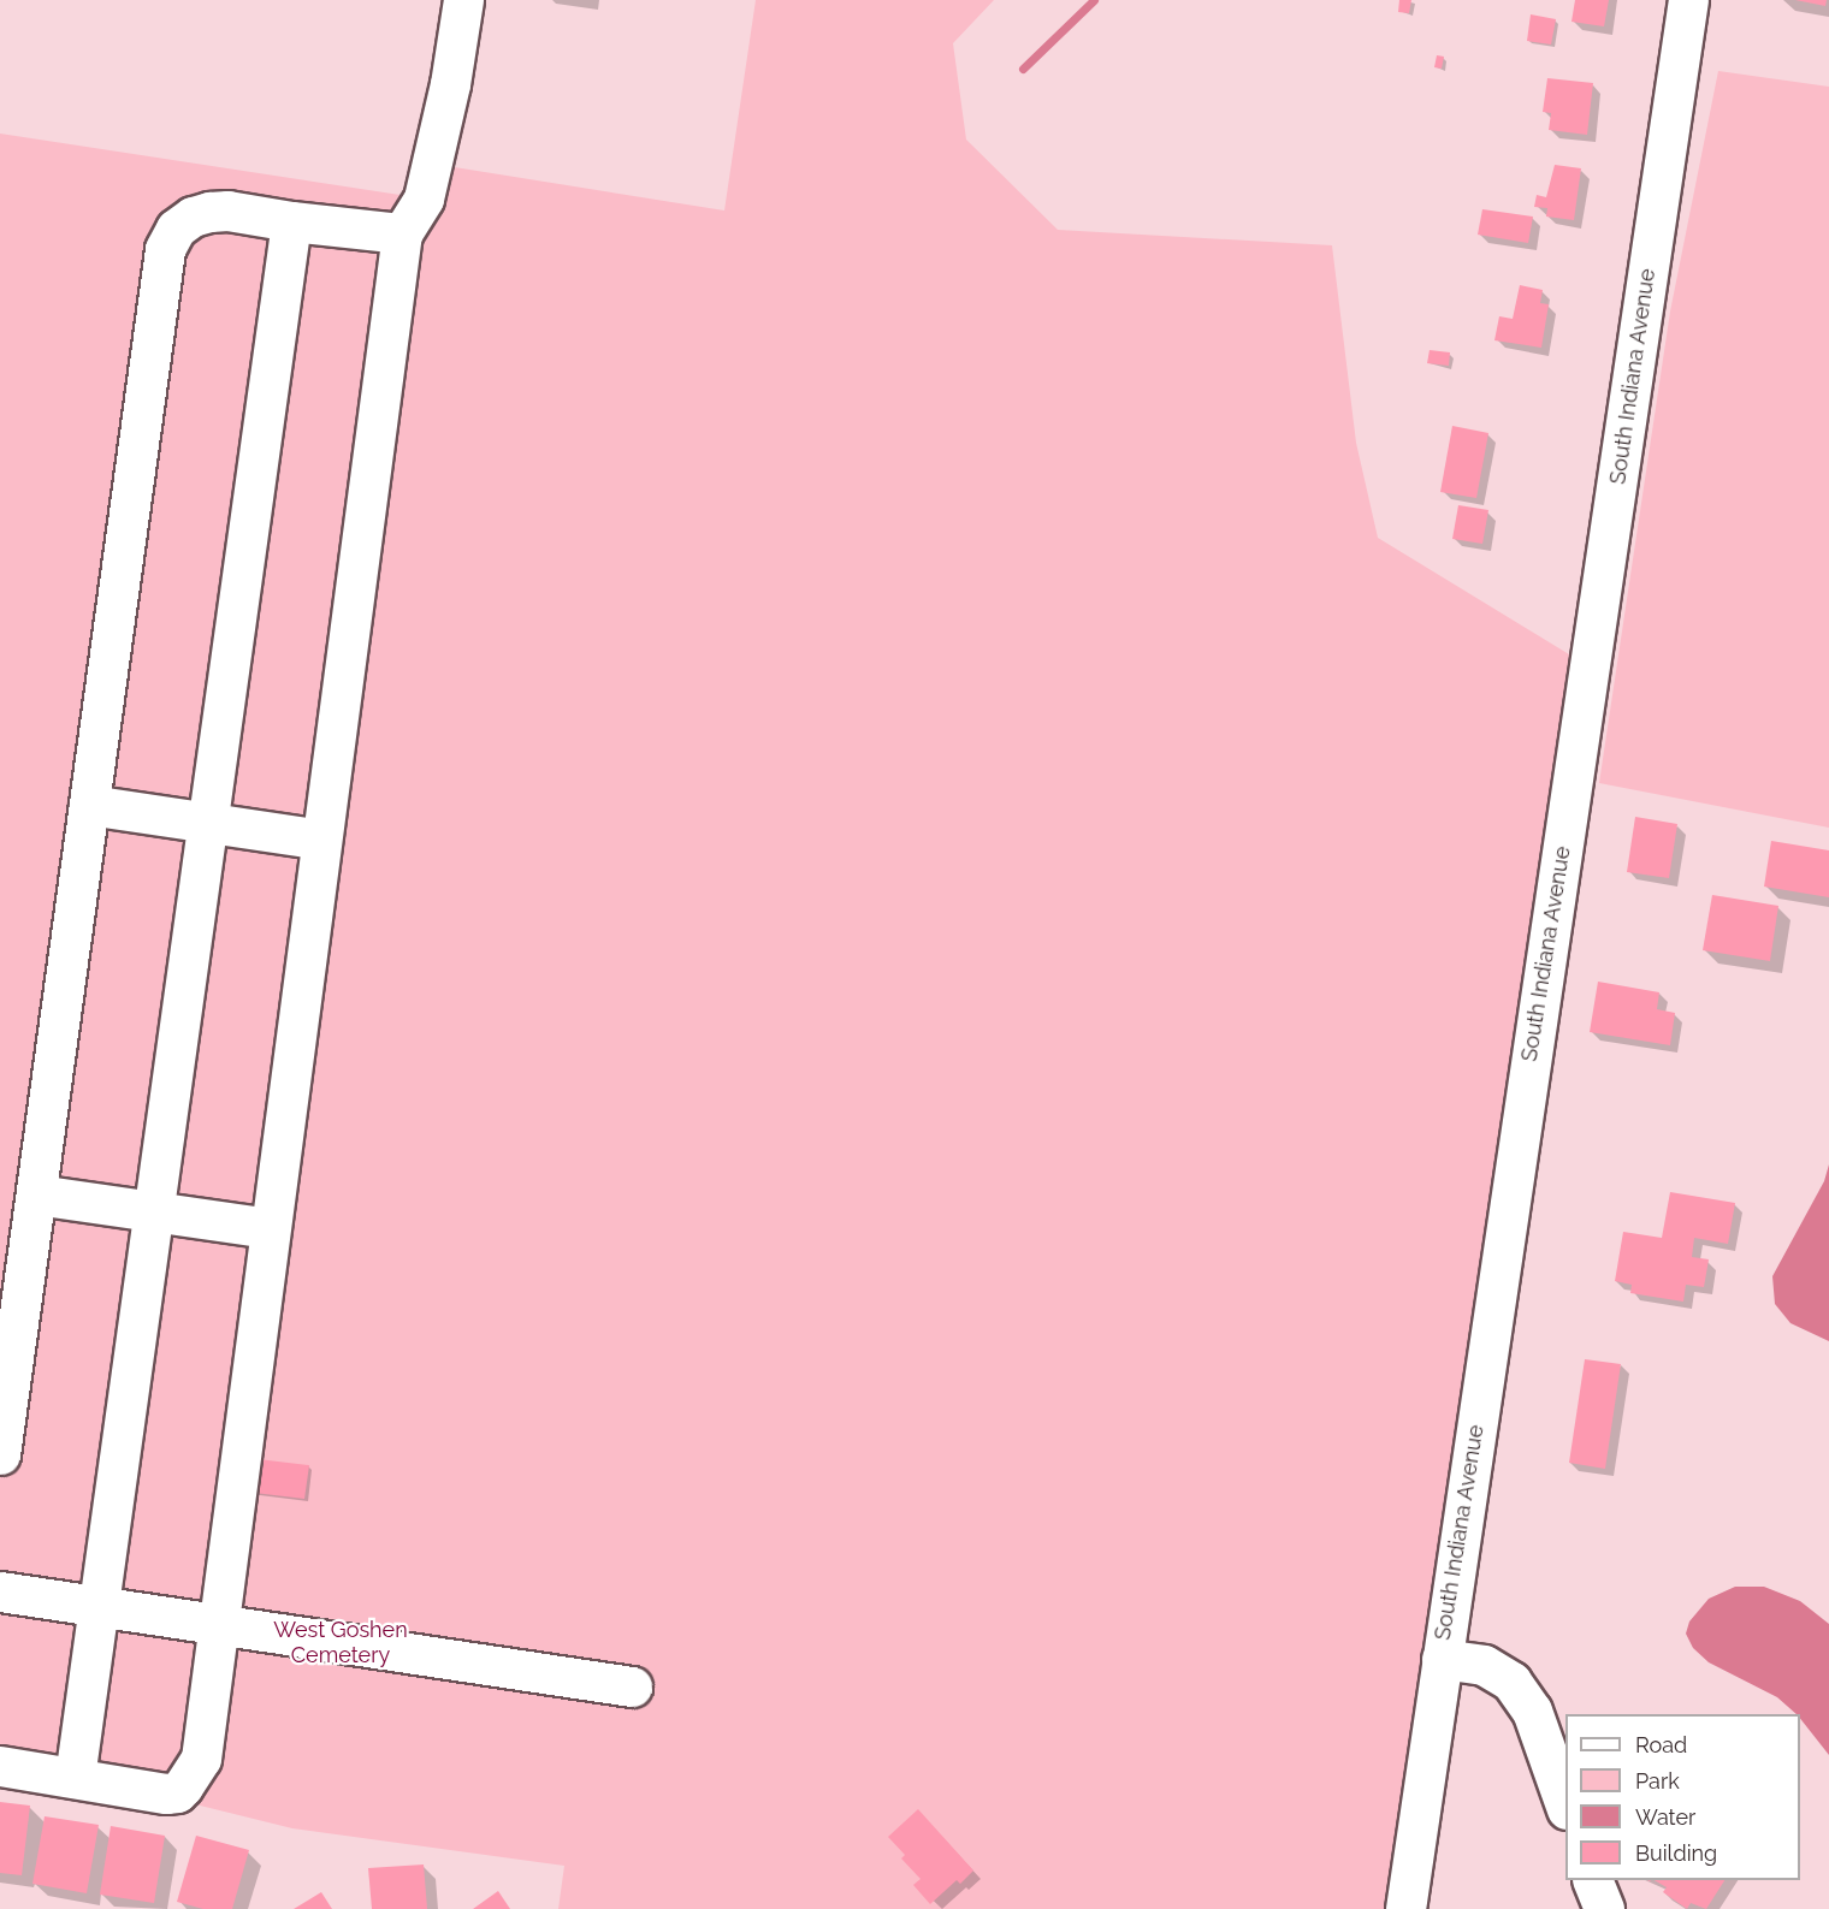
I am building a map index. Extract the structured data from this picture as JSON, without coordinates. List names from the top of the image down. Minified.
{"streets":{"street":["South Indiana Avenue"]},"parks":["West Goshen Cemetery"],"legend":["Road","Park","Water","Building"]}
